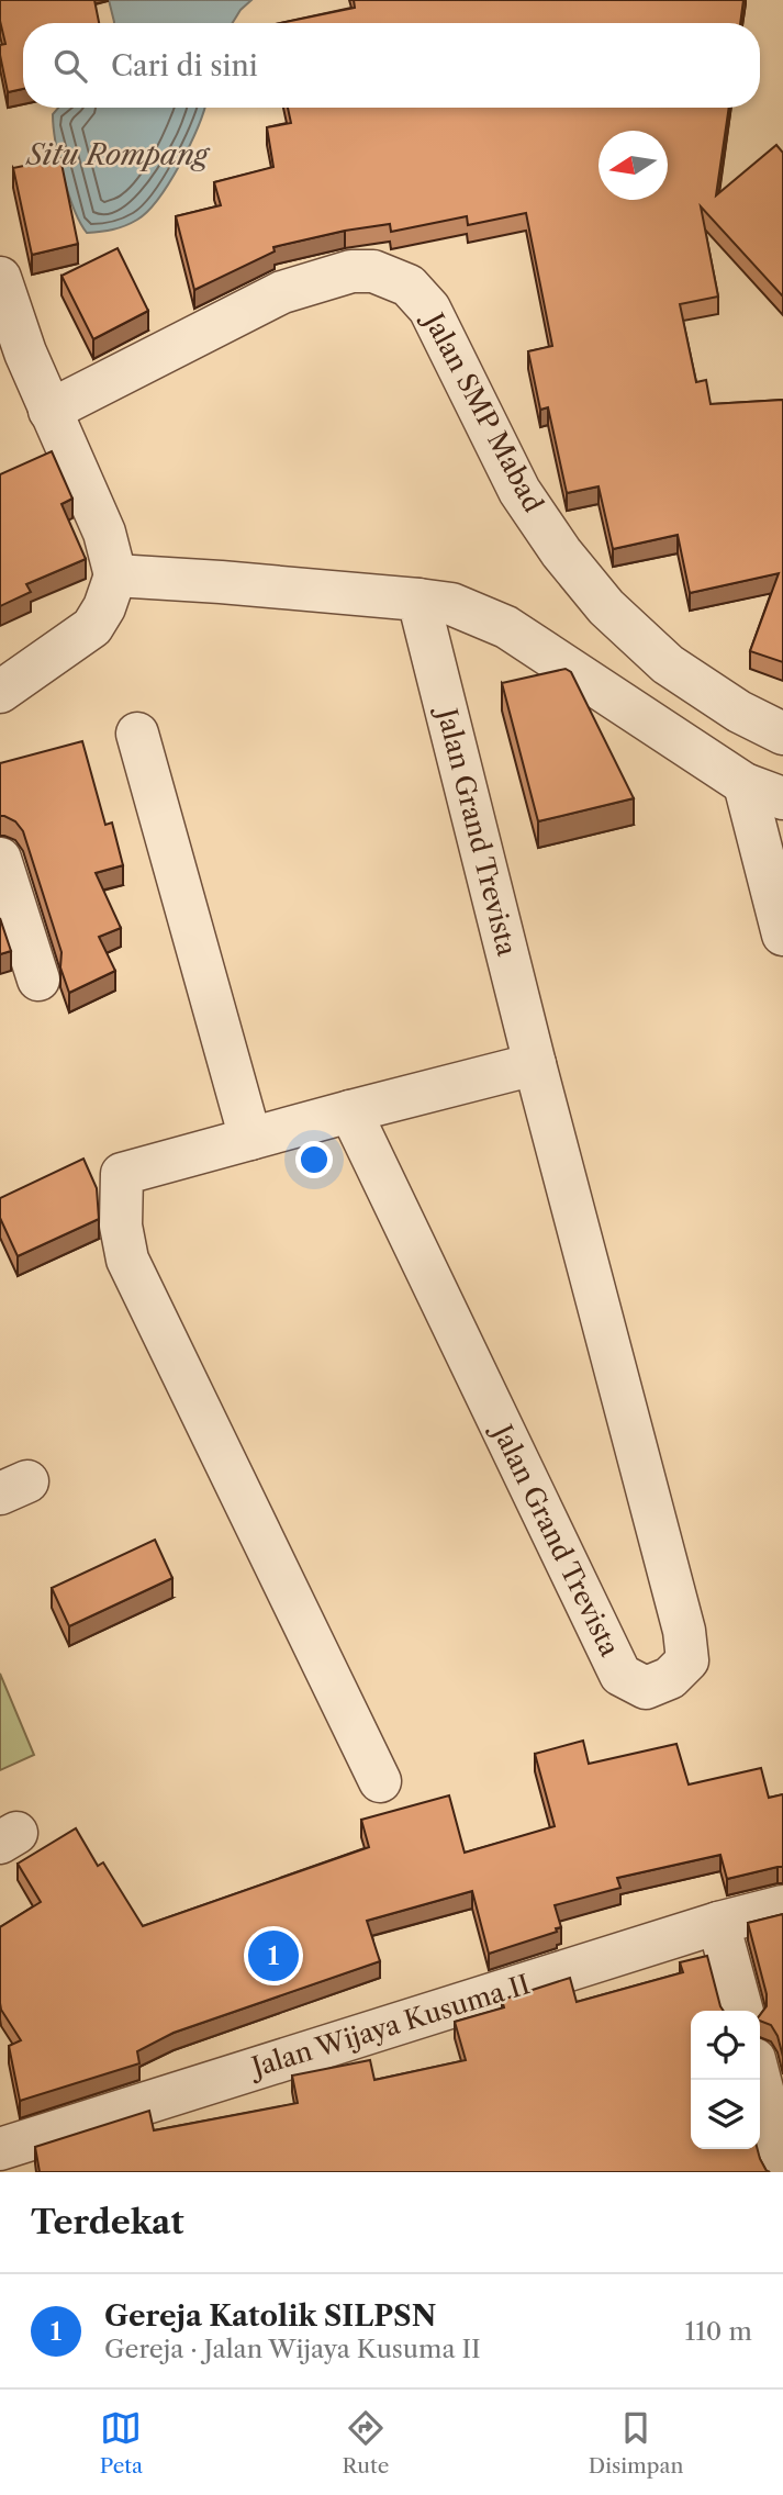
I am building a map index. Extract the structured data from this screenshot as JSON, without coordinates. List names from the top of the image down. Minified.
{"streets":{"street":["Jalan SMP Mabad","Jalan Grand Trevista","Jalan Wijaya Kusuma II"]},"water":["Situ Rompang"],"north":"left","page":{"search":"Cari di sini","pins":"1","heading":"Terdekat","list":[{"mark":"1","name":"Gereja Katolik SILPSN","note":"Gereja · Jalan Wijaya Kusuma II","value":"110 m"}],"nav":["Peta","Rute","Disimpan"]}}
